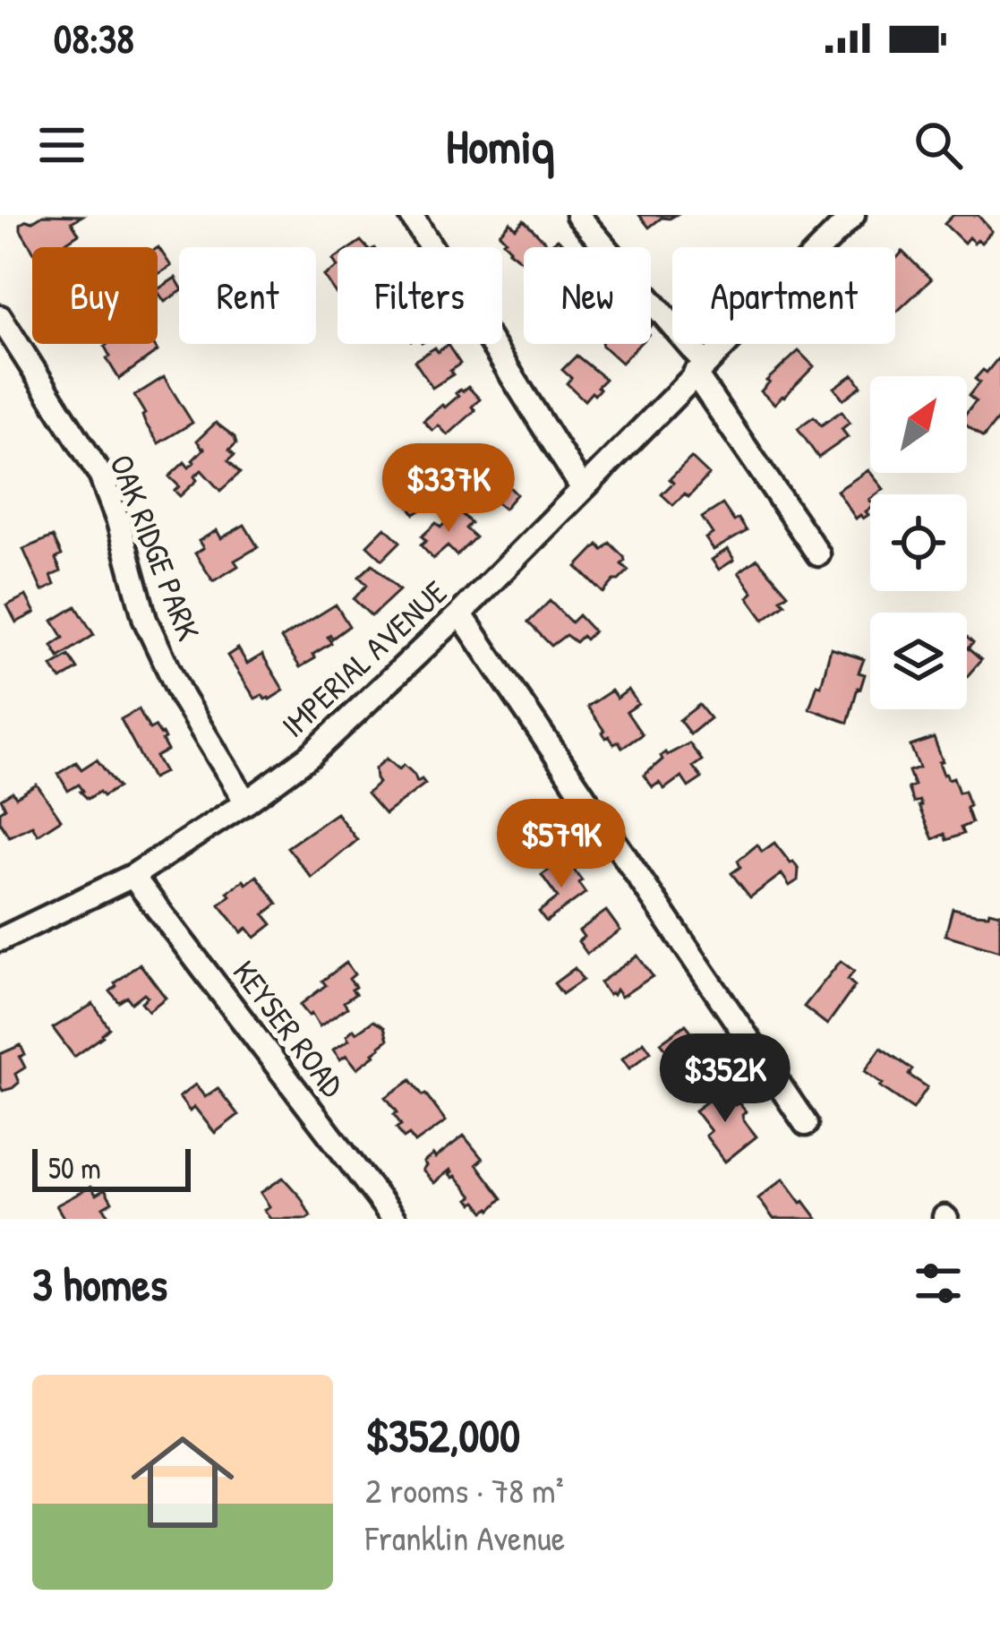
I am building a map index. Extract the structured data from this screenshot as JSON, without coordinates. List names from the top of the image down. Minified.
{"streets":{"street":["OAK RIDGE PARK","IMPERIAL AVENUE","KEYSER ROAD"]},"crossings":[["OAK RIDGE PARK","IMPERIAL AVENUE"],["IMPERIAL AVENUE","KEYSER ROAD"]],"scale_bar":"50 m","north":"top right","page":{"status":"08:38","header":"Homiq","chip":["Buy","Rent","Filters","New","Apartment"],"price":["$337K","$579K","$352K"],"scale":"50 m","heading":"3 homes","list":[{"name":"$352,000","note":"2 rooms · 78 m² · Franklin Avenue"}]}}
